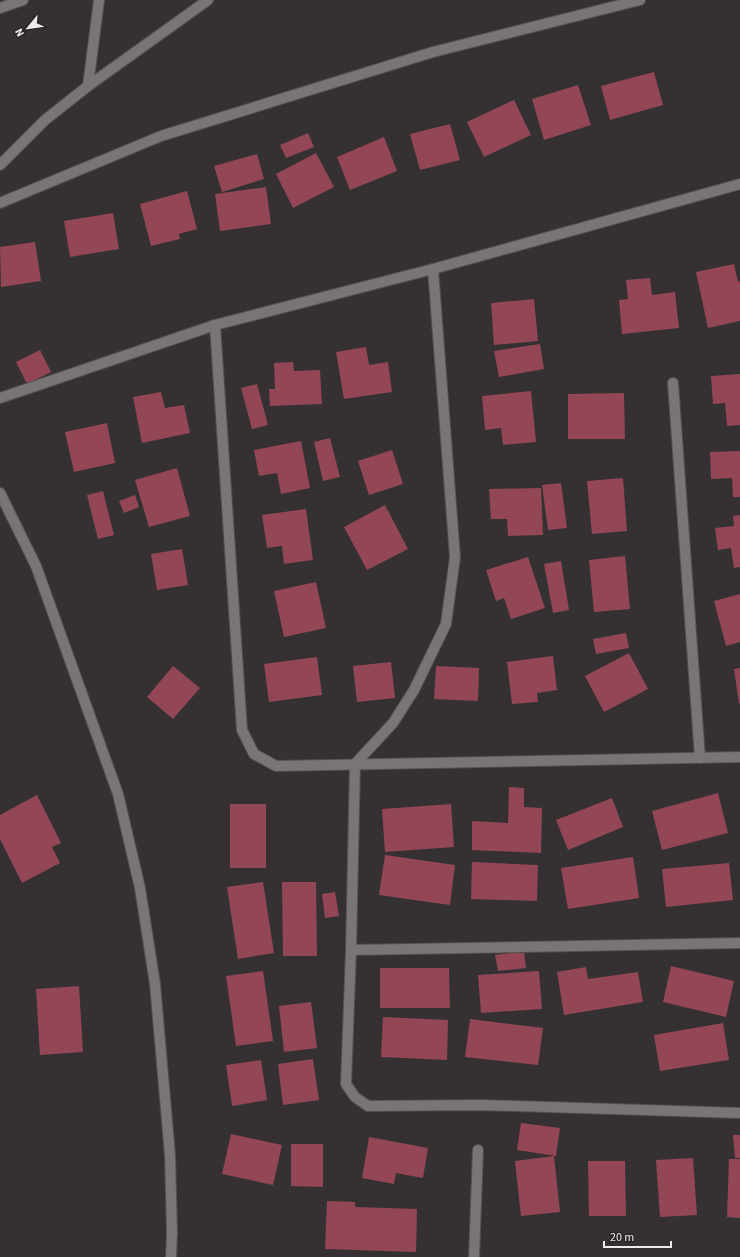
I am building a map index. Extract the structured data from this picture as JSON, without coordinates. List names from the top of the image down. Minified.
{"scale_bar":"20 m","north":"bottom left"}
